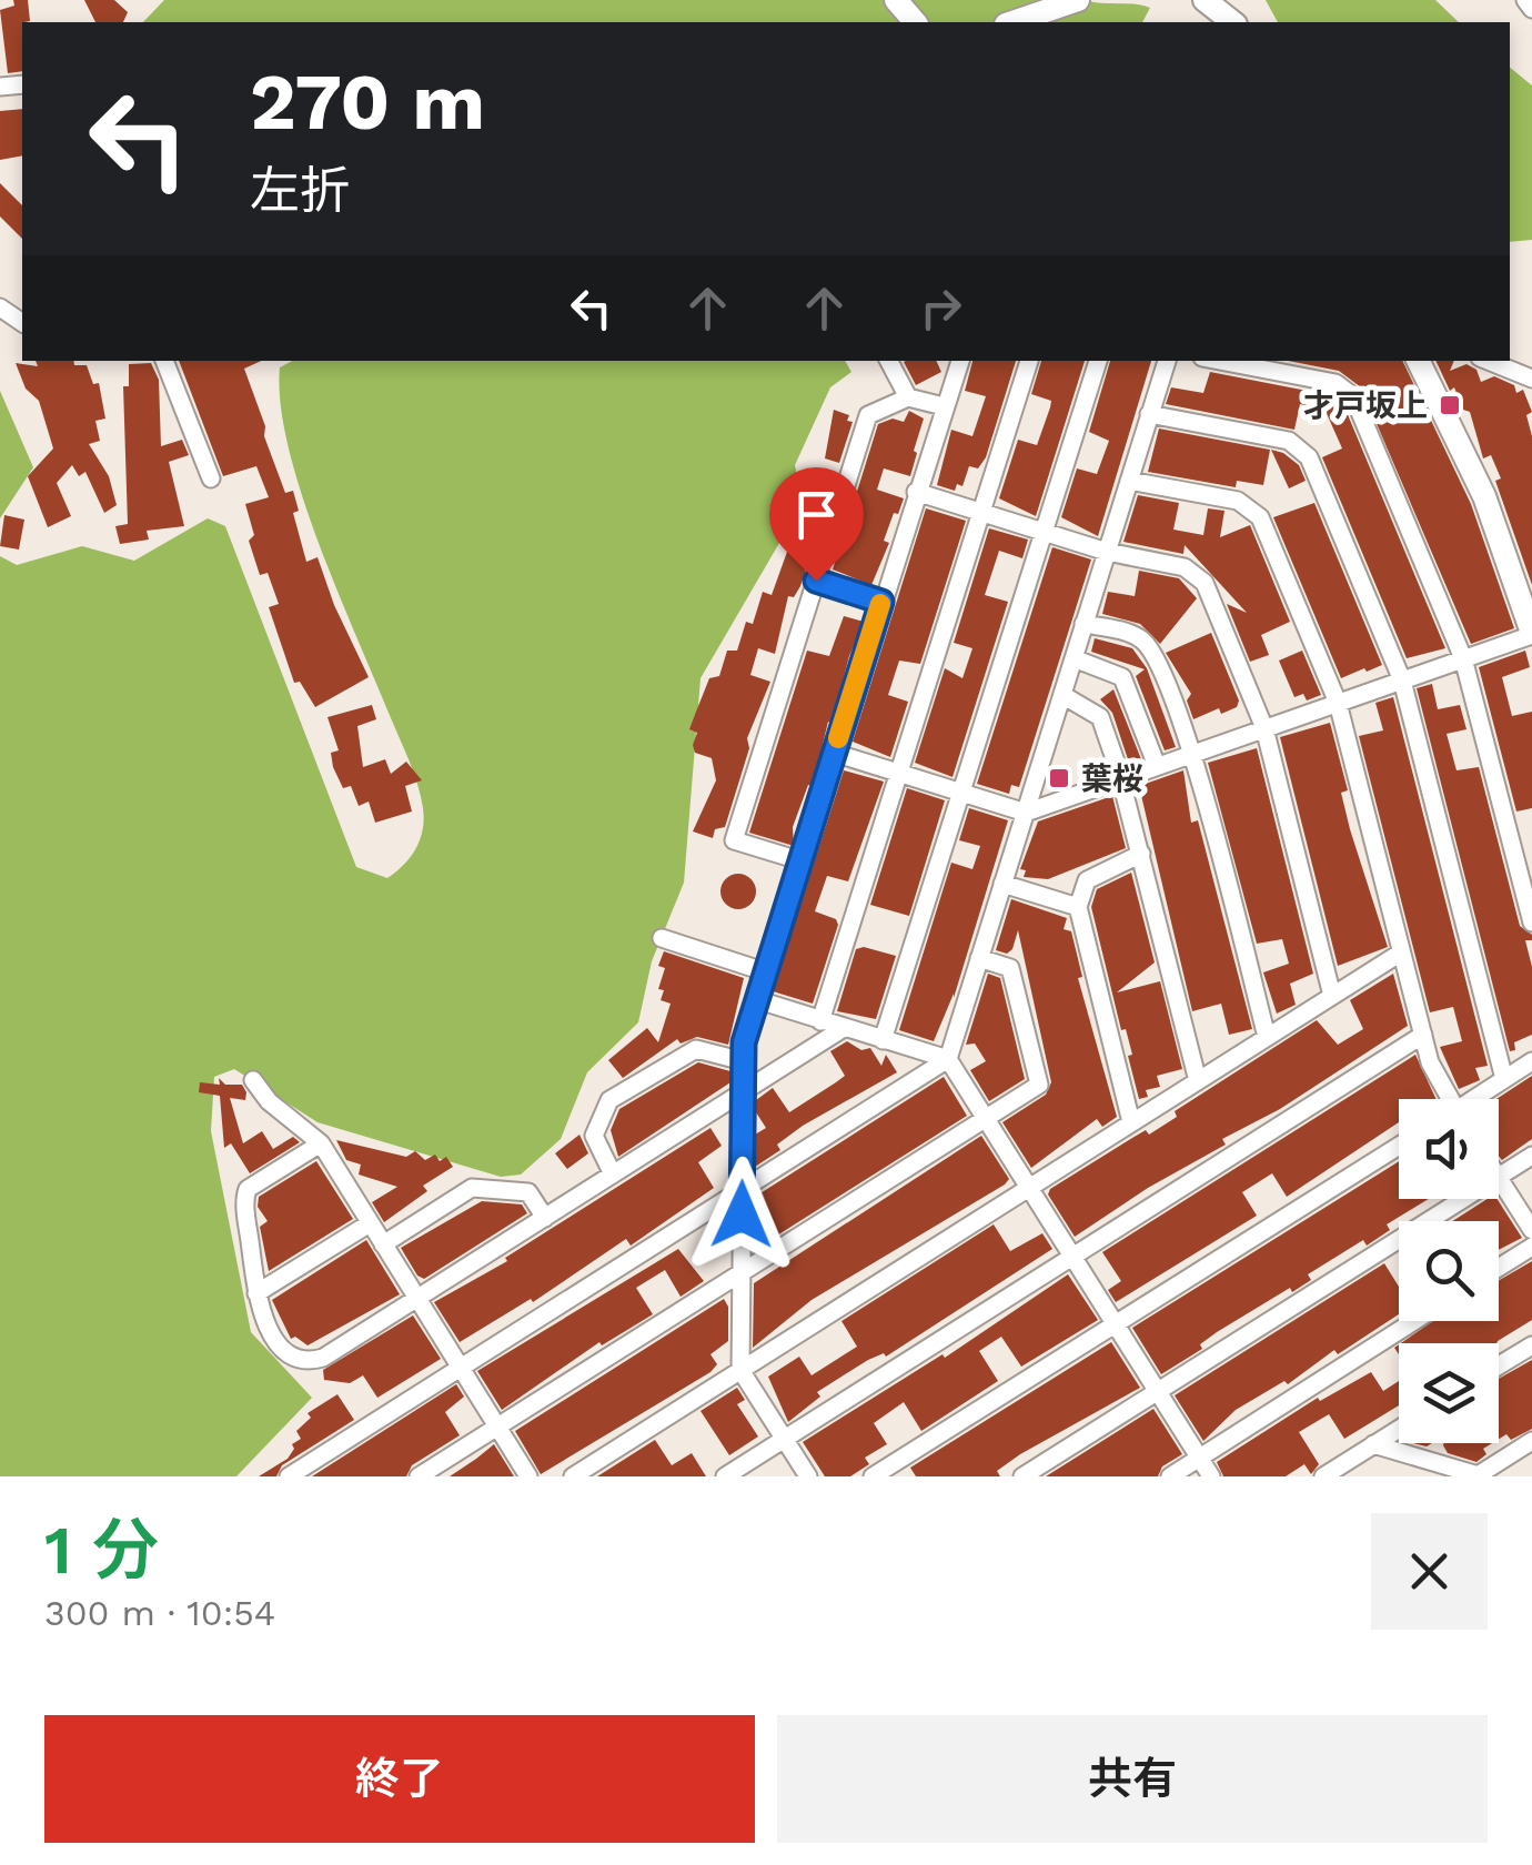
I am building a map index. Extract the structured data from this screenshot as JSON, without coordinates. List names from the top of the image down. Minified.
{"places":{"transit":["才戸坂上","葉桜"]},"page":{"turn":["270 m","左折"],"heading":["1 分","300 m · 10:54"],"buttons":["終了","共有"]}}
